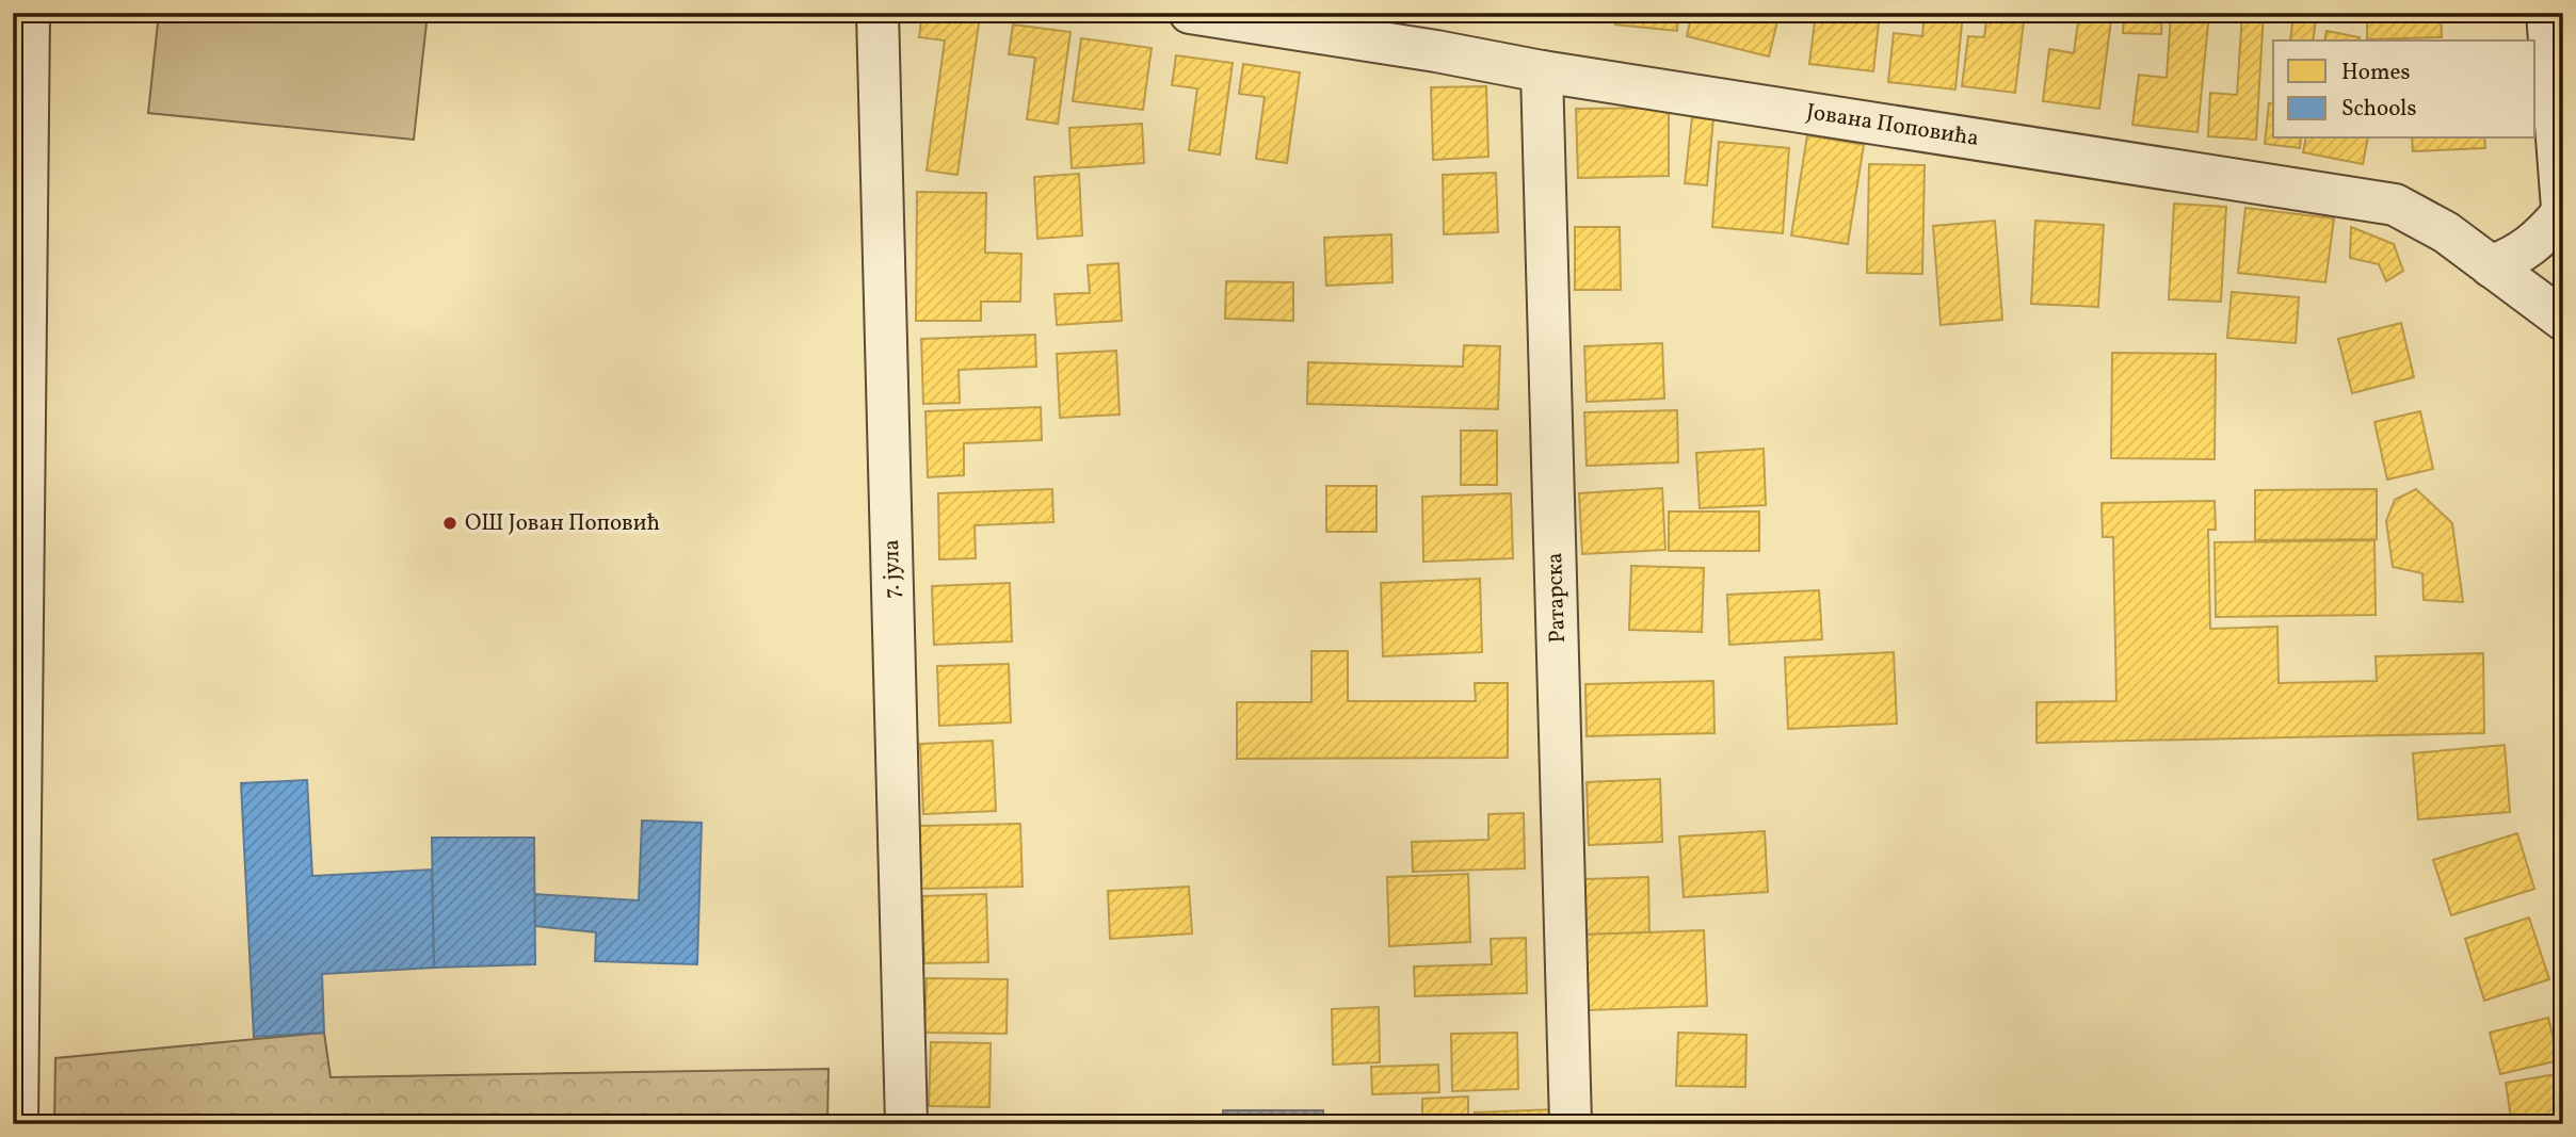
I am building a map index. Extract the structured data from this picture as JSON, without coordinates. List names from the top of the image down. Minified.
{"streets":{"street":["Јована Поповића","7. јула","Ратарска"]},"crossings":[["Јована Поповића","Ратарска"]],"places":["ОШ Јован Поповић"],"legend":["Homes","Schools"]}
